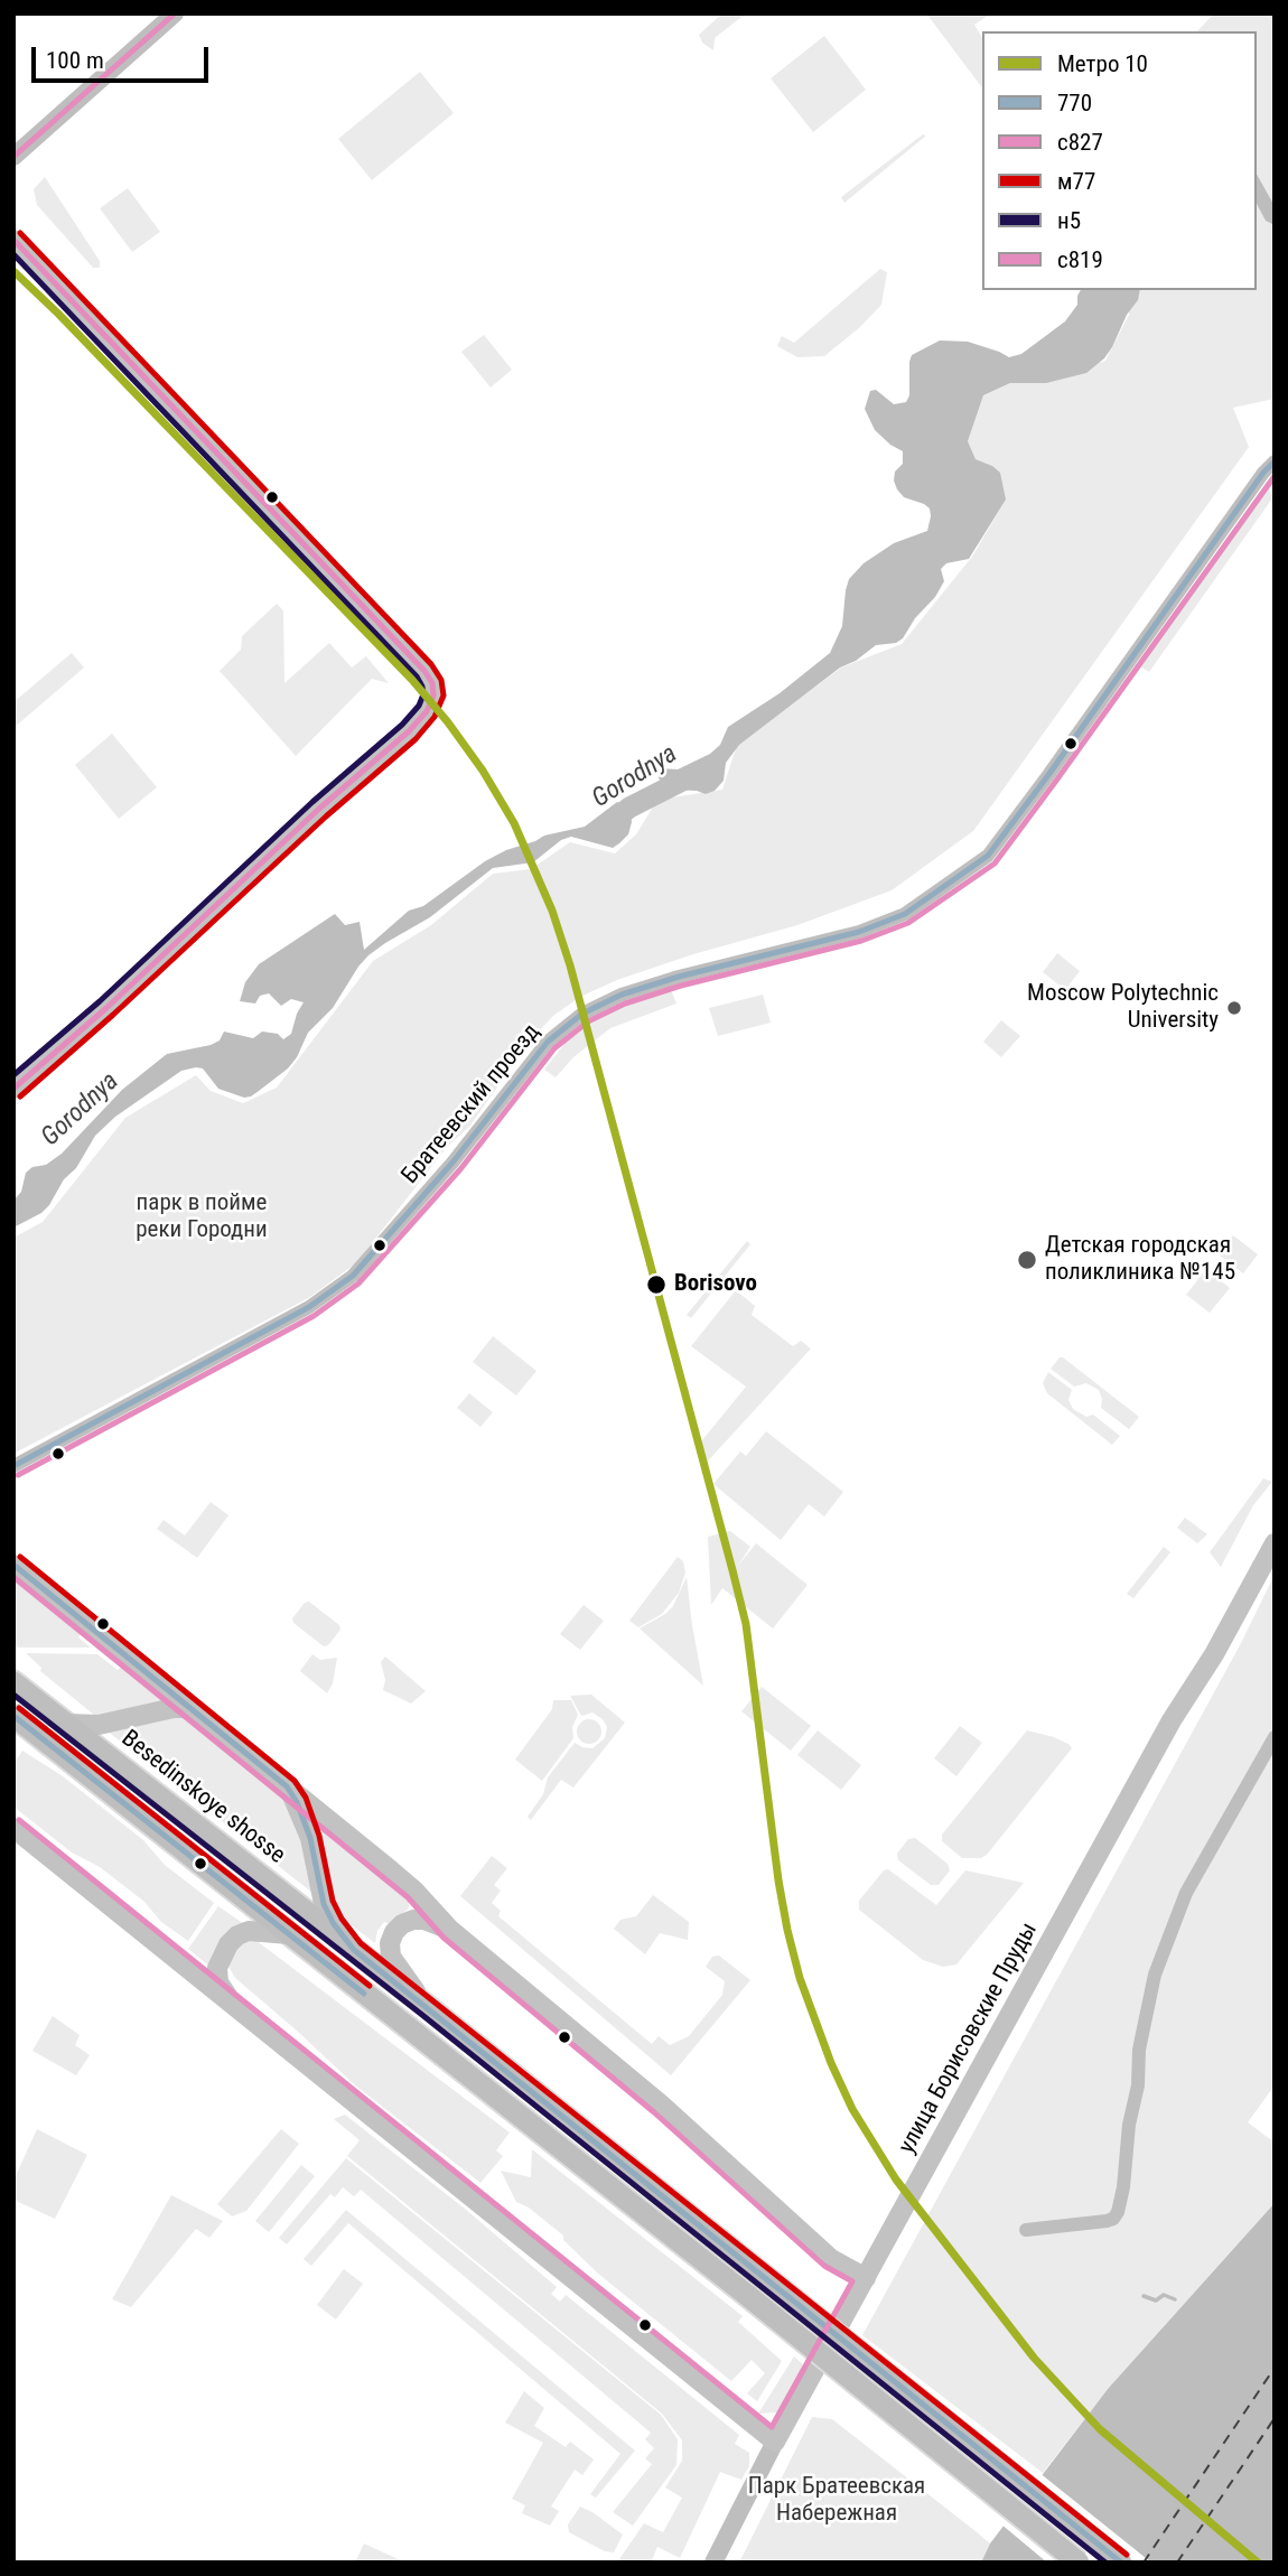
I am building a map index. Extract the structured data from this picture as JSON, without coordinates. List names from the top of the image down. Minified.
{"streets":{"main road":["Besedinskoye shosse","улица Борисовские Пруды"],"street":["Братеевский проезд"]},"crossings":[["Besedinskoye shosse","улица Борисовские Пруды"]],"water":["Gorodnya"],"parks":["парк в пойме реки Городни","Парк Братеевская Набережная"],"places":["Moscow Polytechnic University","Детская городская поликлиника №145","Borisovo"],"lines":["transit line с819","transit line м77","transit line н5","metro line 10","transit line 770","transit line с827"],"legend":["Метро 10","770","с827","м77","н5","с819"],"scale_bar":"100 m"}
